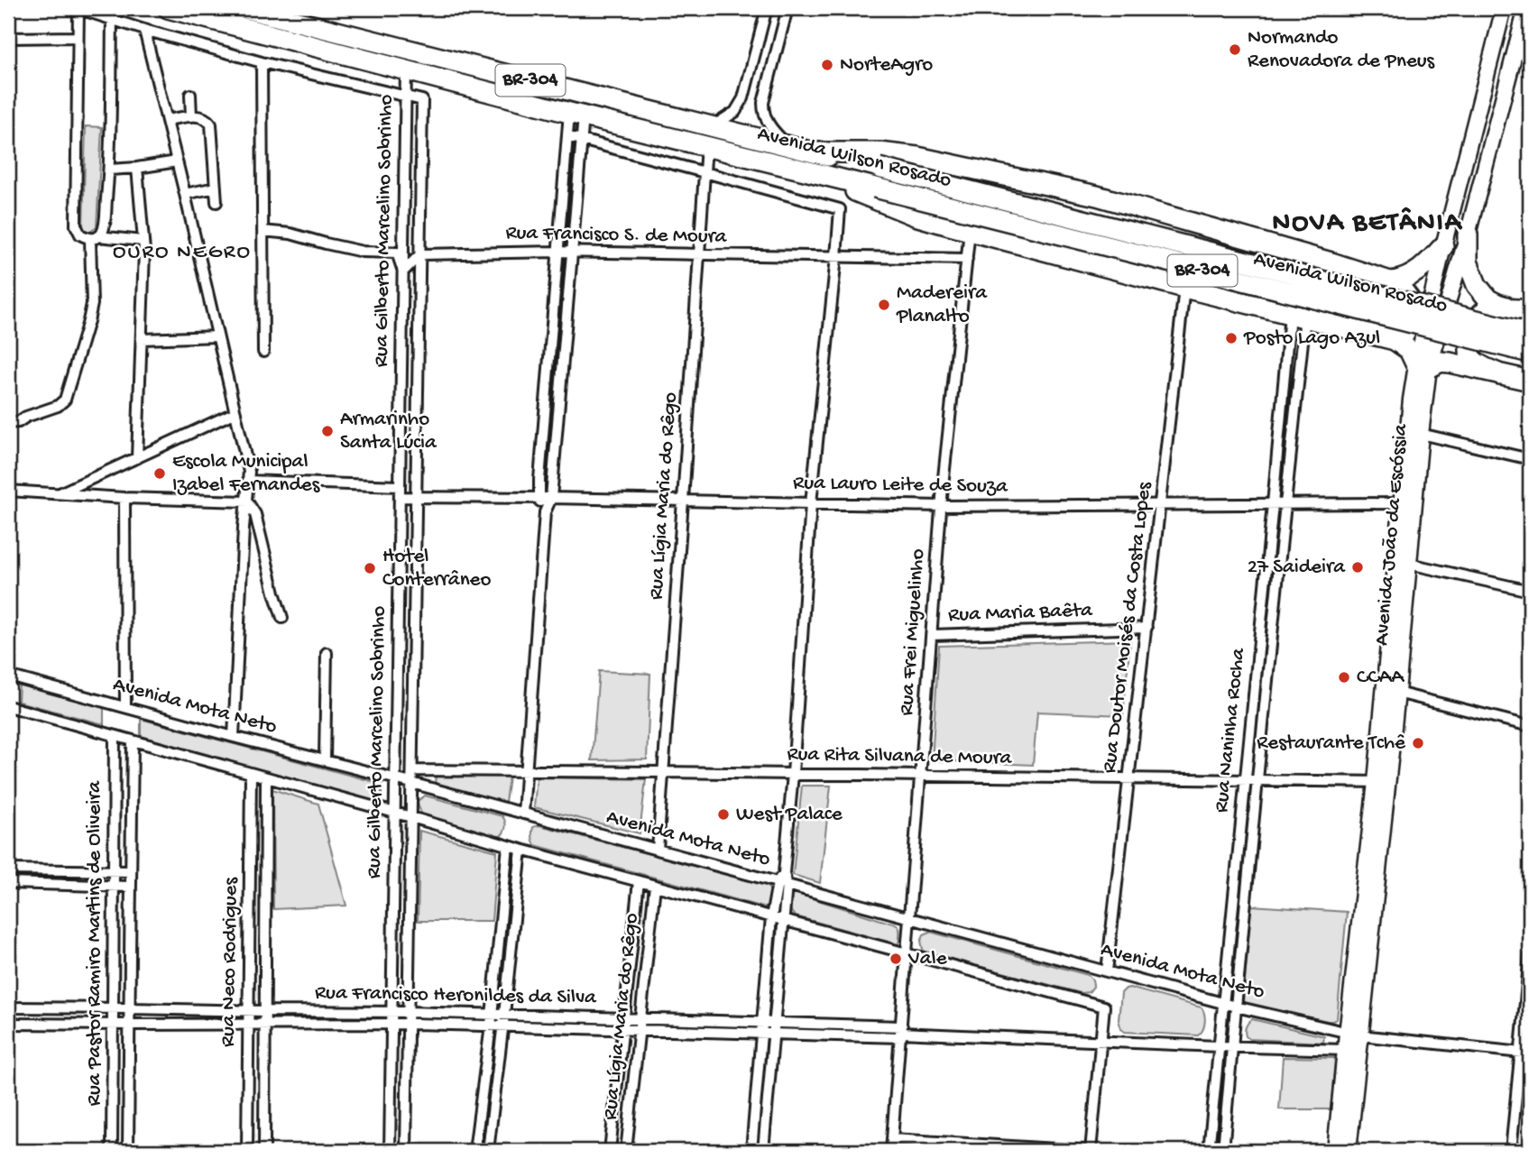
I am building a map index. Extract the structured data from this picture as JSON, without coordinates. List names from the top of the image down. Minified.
{"streets":{"highway":["BR-304","Avenida Wilson Rosado"],"main road":["Avenida João da Escóssia"],"street":["Rua Gilberto Marcelino Sobrinho","Rua Francisco S. de Moura","Rua Lauro Leite de Souza","Rua Lígia Maria do Rêgo","Rua Maria Baêta","Rua Doutor Moisés da Costa Lopes","Rua Frei Miguelinho","Avenida Mota Neto","Rua Naninha Rocha","Rua Rita Silvana de Moura","Rua Pastor Ramiro Martins de Oliveira","Rua Neco Rodrigues","Rua Francisco Heronildes da Silva"]},"crossings":[["Avenida Wilson Rosado","Rua Gilberto Marcelino Sobrinho"],["Avenida Wilson Rosado","Rua Lígia Maria do Rêgo"],["Rua Gilberto Marcelino Sobrinho","Rua Francisco S. de Moura"],["Rua Gilberto Marcelino Sobrinho","Rua Lauro Leite de Souza"],["Rua Gilberto Marcelino Sobrinho","Avenida Mota Neto"],["Rua Gilberto Marcelino Sobrinho","Rua Rita Silvana de Moura"],["Rua Gilberto Marcelino Sobrinho","Rua Francisco Heronildes da Silva"],["Rua Francisco S. de Moura","Rua Lígia Maria do Rêgo"],["Rua Francisco S. de Moura","Rua Frei Miguelinho"],["Rua Lauro Leite de Souza","Rua Lígia Maria do Rêgo"],["Rua Lauro Leite de Souza","Avenida João da Escóssia"],["Rua Lauro Leite de Souza","Rua Doutor Moisés da Costa Lopes"],["Rua Lauro Leite de Souza","Rua Frei Miguelinho"],["Rua Lauro Leite de Souza","Rua Naninha Rocha"],["Rua Lígia Maria do Rêgo","Avenida Mota Neto"],["Rua Lígia Maria do Rêgo","Rua Rita Silvana de Moura"],["Rua Lígia Maria do Rêgo","Rua Francisco Heronildes da Silva"],["Avenida João da Escóssia","Avenida Mota Neto"],["Avenida João da Escóssia","Rua Rita Silvana de Moura"],["Rua Maria Baêta","Rua Doutor Moisés da Costa Lopes"],["Rua Maria Baêta","Rua Frei Miguelinho"],["Rua Doutor Moisés da Costa Lopes","Avenida Mota Neto"],["Rua Doutor Moisés da Costa Lopes","Rua Rita Silvana de Moura"],["Rua Frei Miguelinho","Avenida Mota Neto"],["Rua Frei Miguelinho","Rua Rita Silvana de Moura"],["Rua Frei Miguelinho","Rua Francisco Heronildes da Silva"],["Avenida Mota Neto","Rua Naninha Rocha"],["Rua Naninha Rocha","Rua Rita Silvana de Moura"],["Rua Pastor Ramiro Martins de Oliveira","Rua Francisco Heronildes da Silva"],["Rua Neco Rodrigues","Rua Francisco Heronildes da Silva"]],"districts":["NOVA BETÂNIA","OURO NEGRO"],"places":["Normando Renovadora de Pneus","NorteAgro","Madereira Planalto","Posto Lago Azul","Armarinho Santa Lúcia","Escola Municipal Izabel Fernandes","27 Saideira","Hotel Conterrâneo","CCAA","Restaurante Tchê","West Palace","Vale"]}
